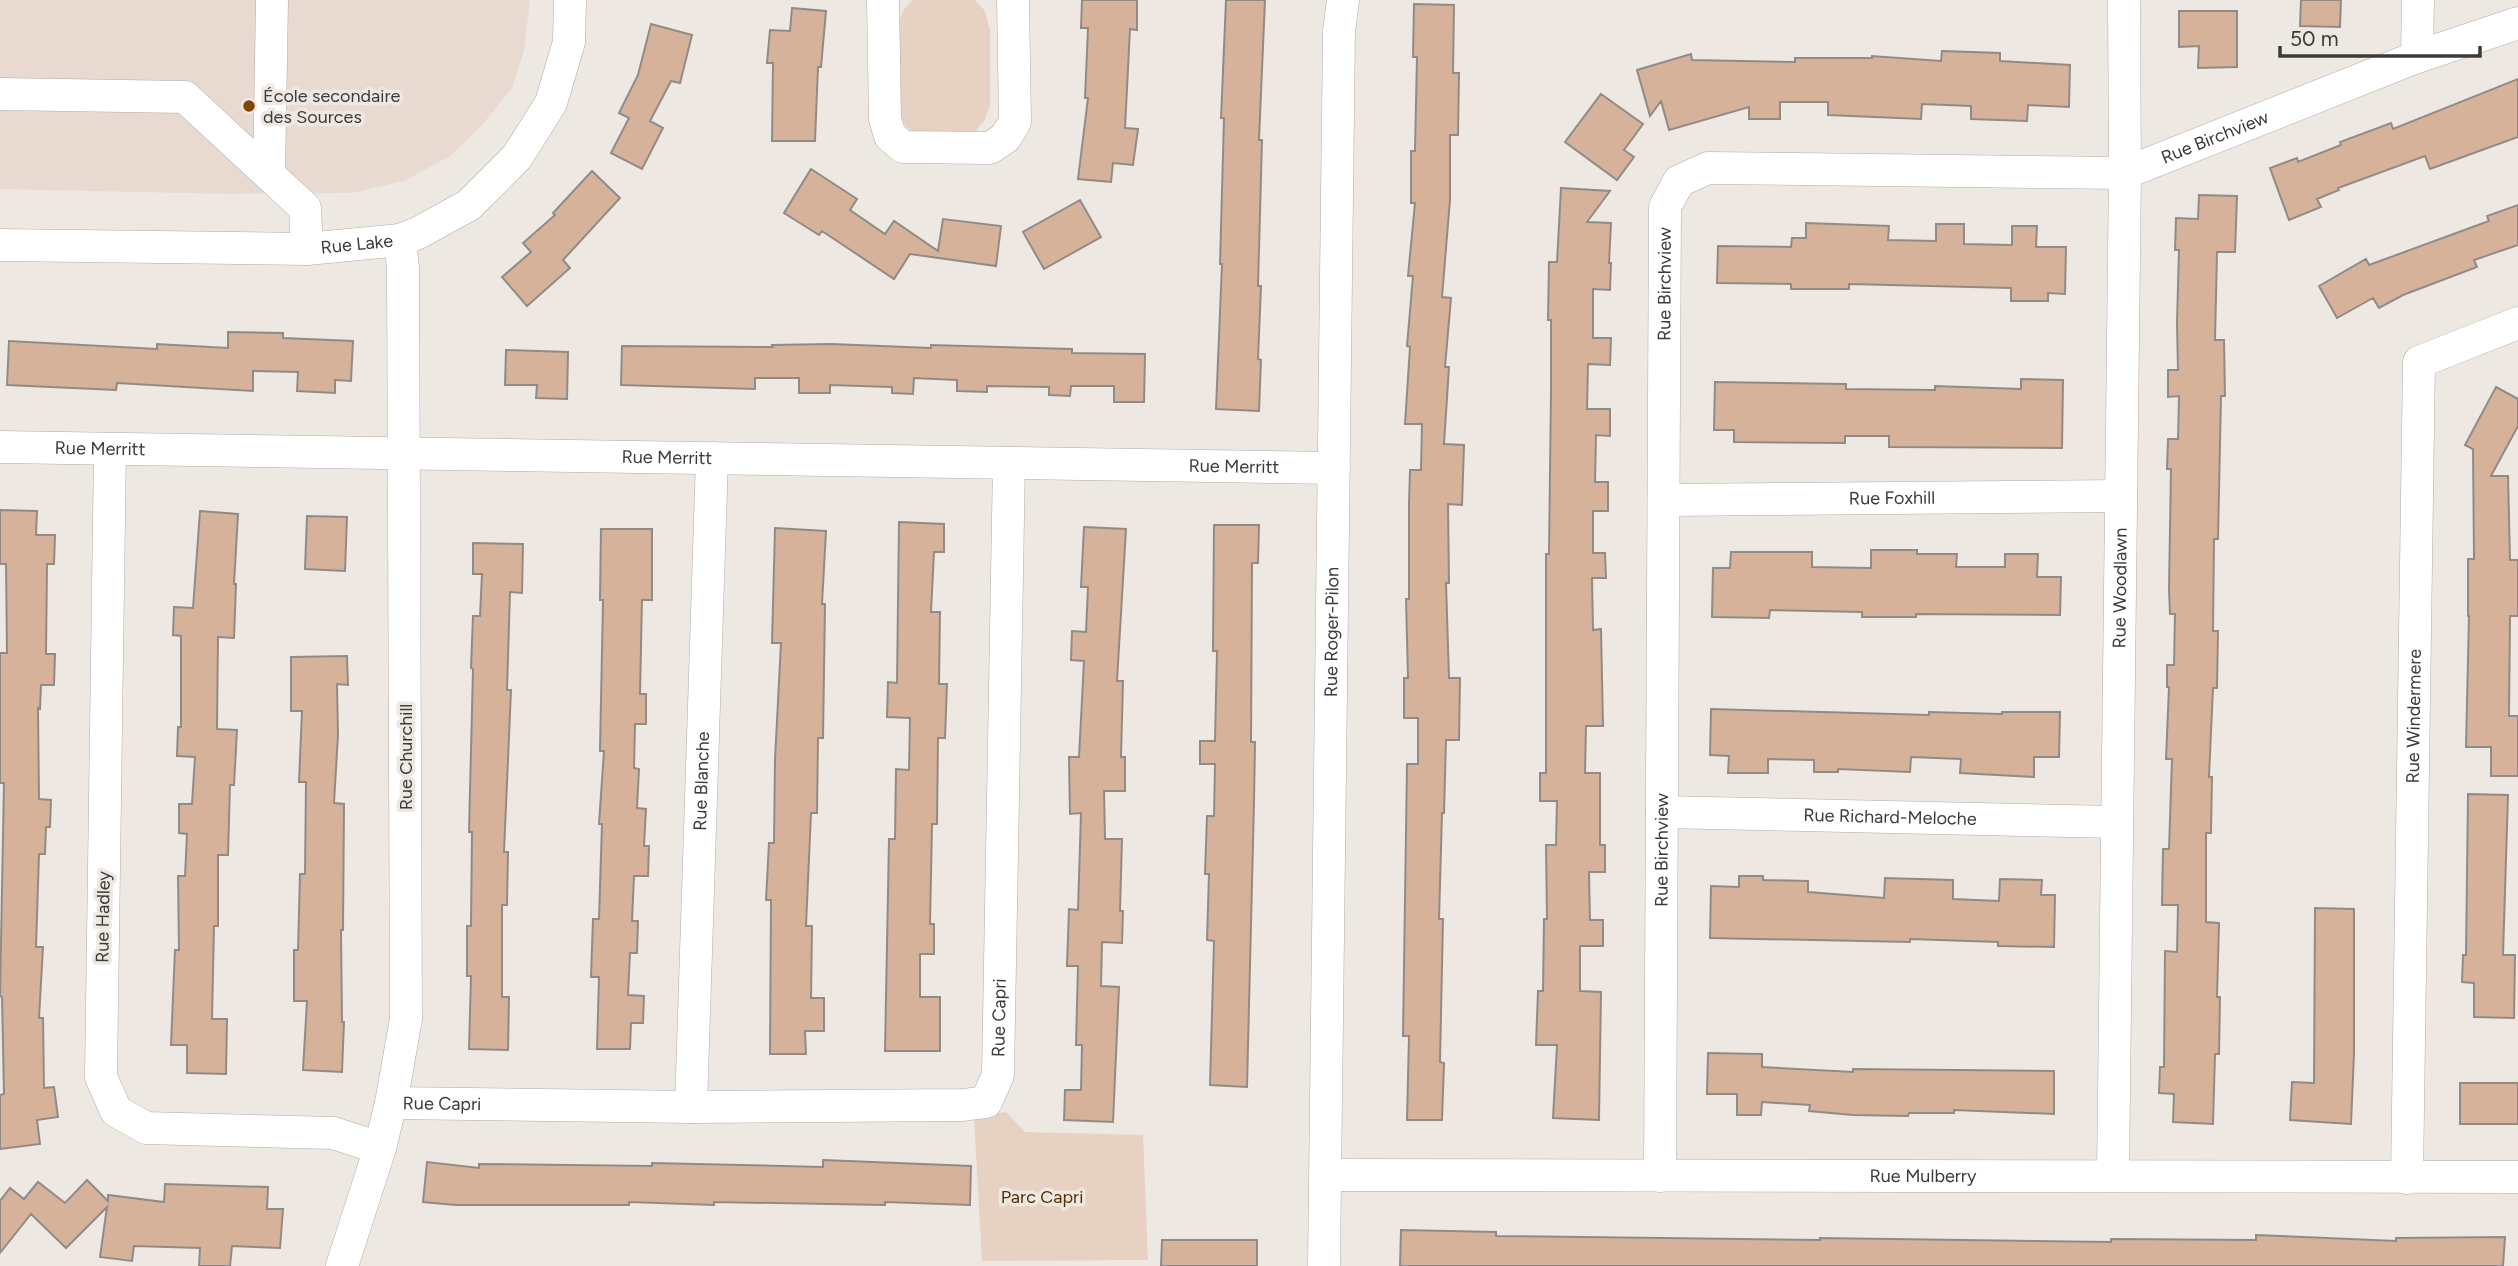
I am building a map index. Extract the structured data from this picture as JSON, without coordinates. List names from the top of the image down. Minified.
{"streets":{"street":["Rue Birchview","Rue Lake","Rue Merritt","Rue Foxhill","Rue Woodlawn","Rue Roger-Pilon","Rue Windermere","Rue Churchill","Rue Blanche","Rue Richard-Meloche","Rue Hadley","Rue Capri","Rue Mulberry"]},"crossings":[["Rue Birchview","Rue Foxhill"],["Rue Birchview","Rue Woodlawn"],["Rue Birchview","Rue Richard-Meloche"],["Rue Birchview","Rue Mulberry"],["Rue Lake","Rue Churchill"],["Rue Merritt","Rue Roger-Pilon"],["Rue Merritt","Rue Churchill"],["Rue Merritt","Rue Blanche"],["Rue Merritt","Rue Hadley"],["Rue Merritt","Rue Capri"],["Rue Foxhill","Rue Woodlawn"],["Rue Woodlawn","Rue Richard-Meloche"],["Rue Woodlawn","Rue Mulberry"],["Rue Roger-Pilon","Rue Mulberry"],["Rue Windermere","Rue Mulberry"],["Rue Churchill","Rue Hadley"],["Rue Churchill","Rue Capri"],["Rue Blanche","Rue Capri"]],"parks":["Parc Capri"],"places":["École secondaire des Sources"],"scale_bar":"50 m"}
